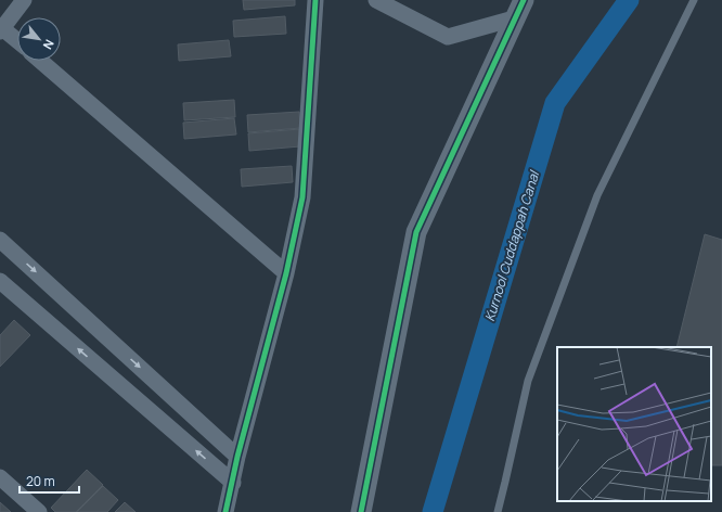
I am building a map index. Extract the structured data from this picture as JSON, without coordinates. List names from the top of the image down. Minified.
{"water":["Kurnool Cuddappah Canal"],"scale_bar":"20 m","north":"bottom right"}
